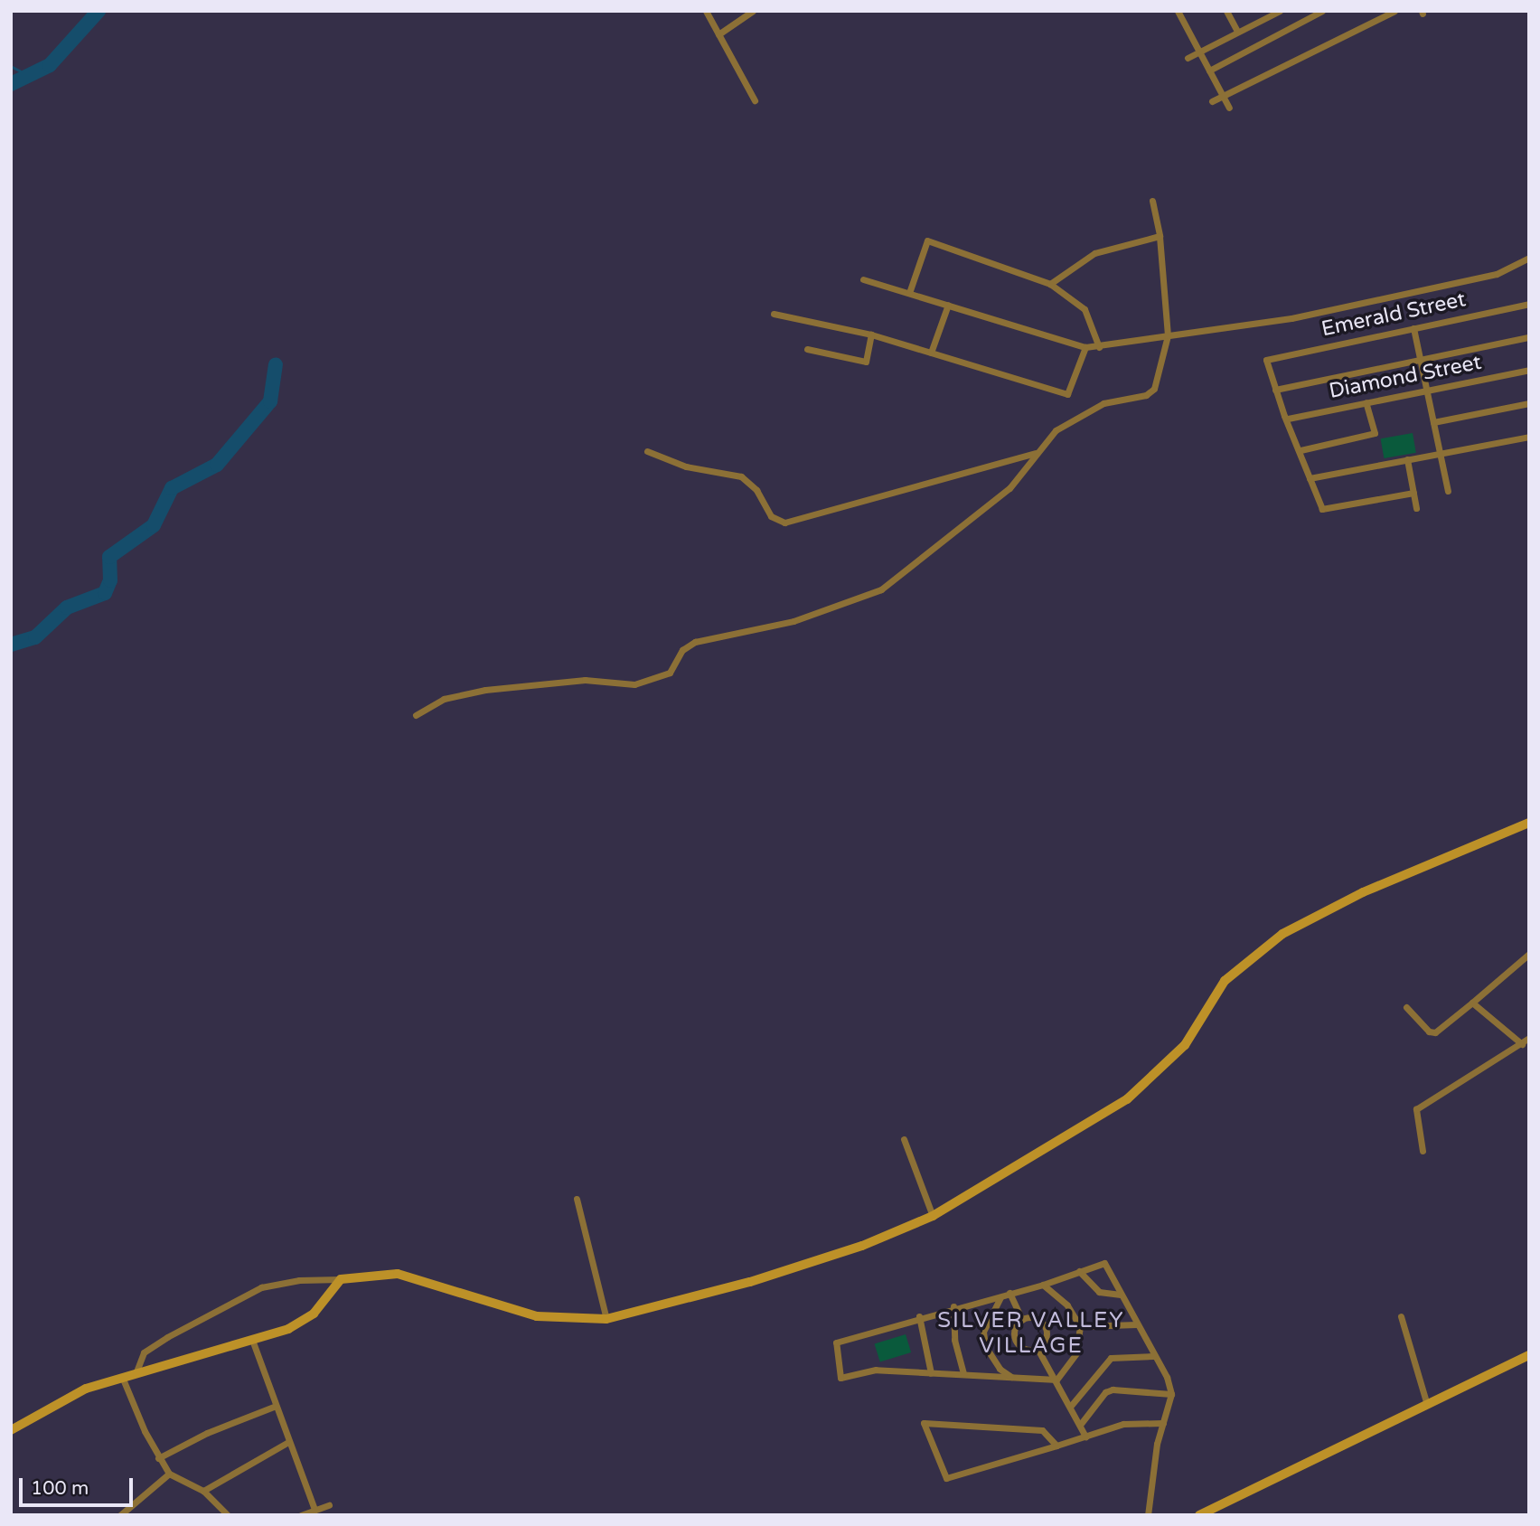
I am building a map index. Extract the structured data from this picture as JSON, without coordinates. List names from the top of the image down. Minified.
{"streets":{"street":["Emerald Street","Diamond Street"]},"districts":["SILVER VALLEY VILLAGE"],"scale_bar":"100 m"}
